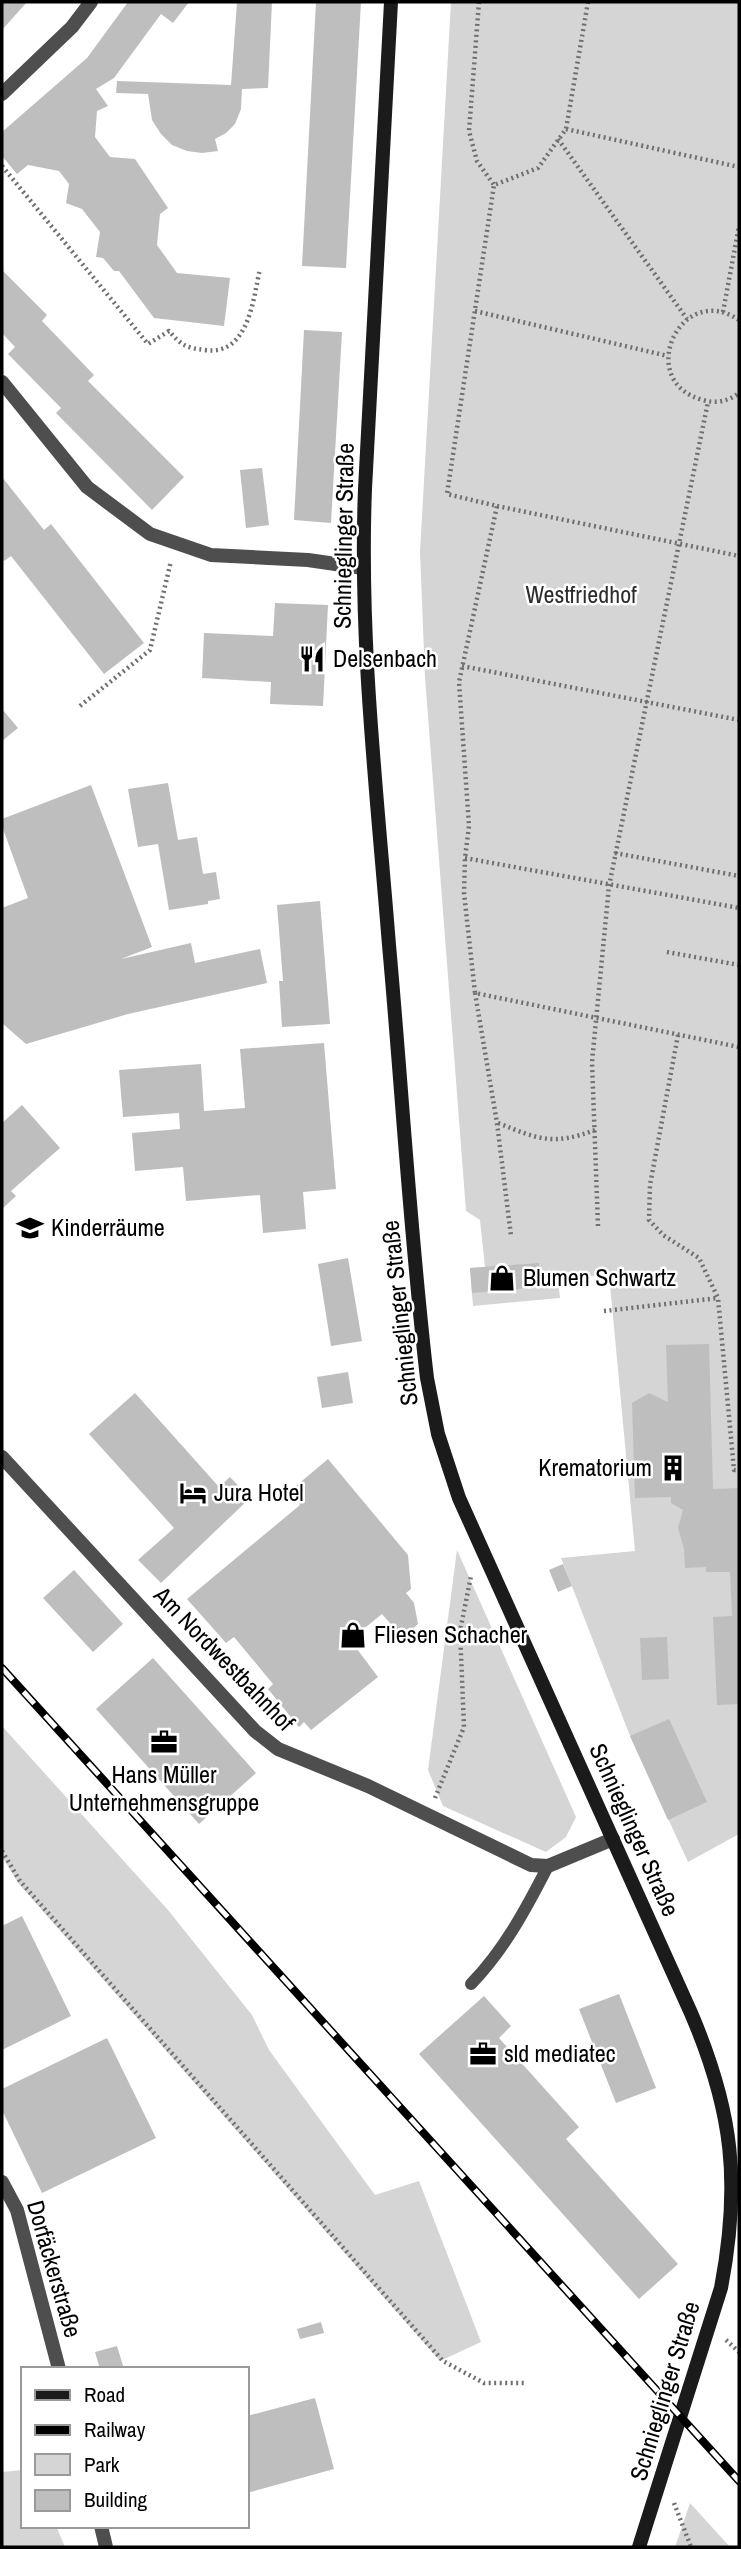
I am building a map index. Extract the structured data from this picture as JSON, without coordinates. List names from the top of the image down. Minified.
{"streets":{"main road":["Schnieglinger Straße"],"street":["Am Nordwestbahnhof","Dorfäckerstraße"]},"parks":["Westfriedhof"],"places":{"restaurant":["Delsenbach"],"school or university":["Kinderräume"],"shop":["Blumen Schwartz","Fliesen Schacher"],"building":["Krematorium"],"hotel":["Jura Hotel"],"office":["Hans Müller Unternehmensgruppe","sld mediatec"]},"legend":["Road","Railway","Park","Building"]}
